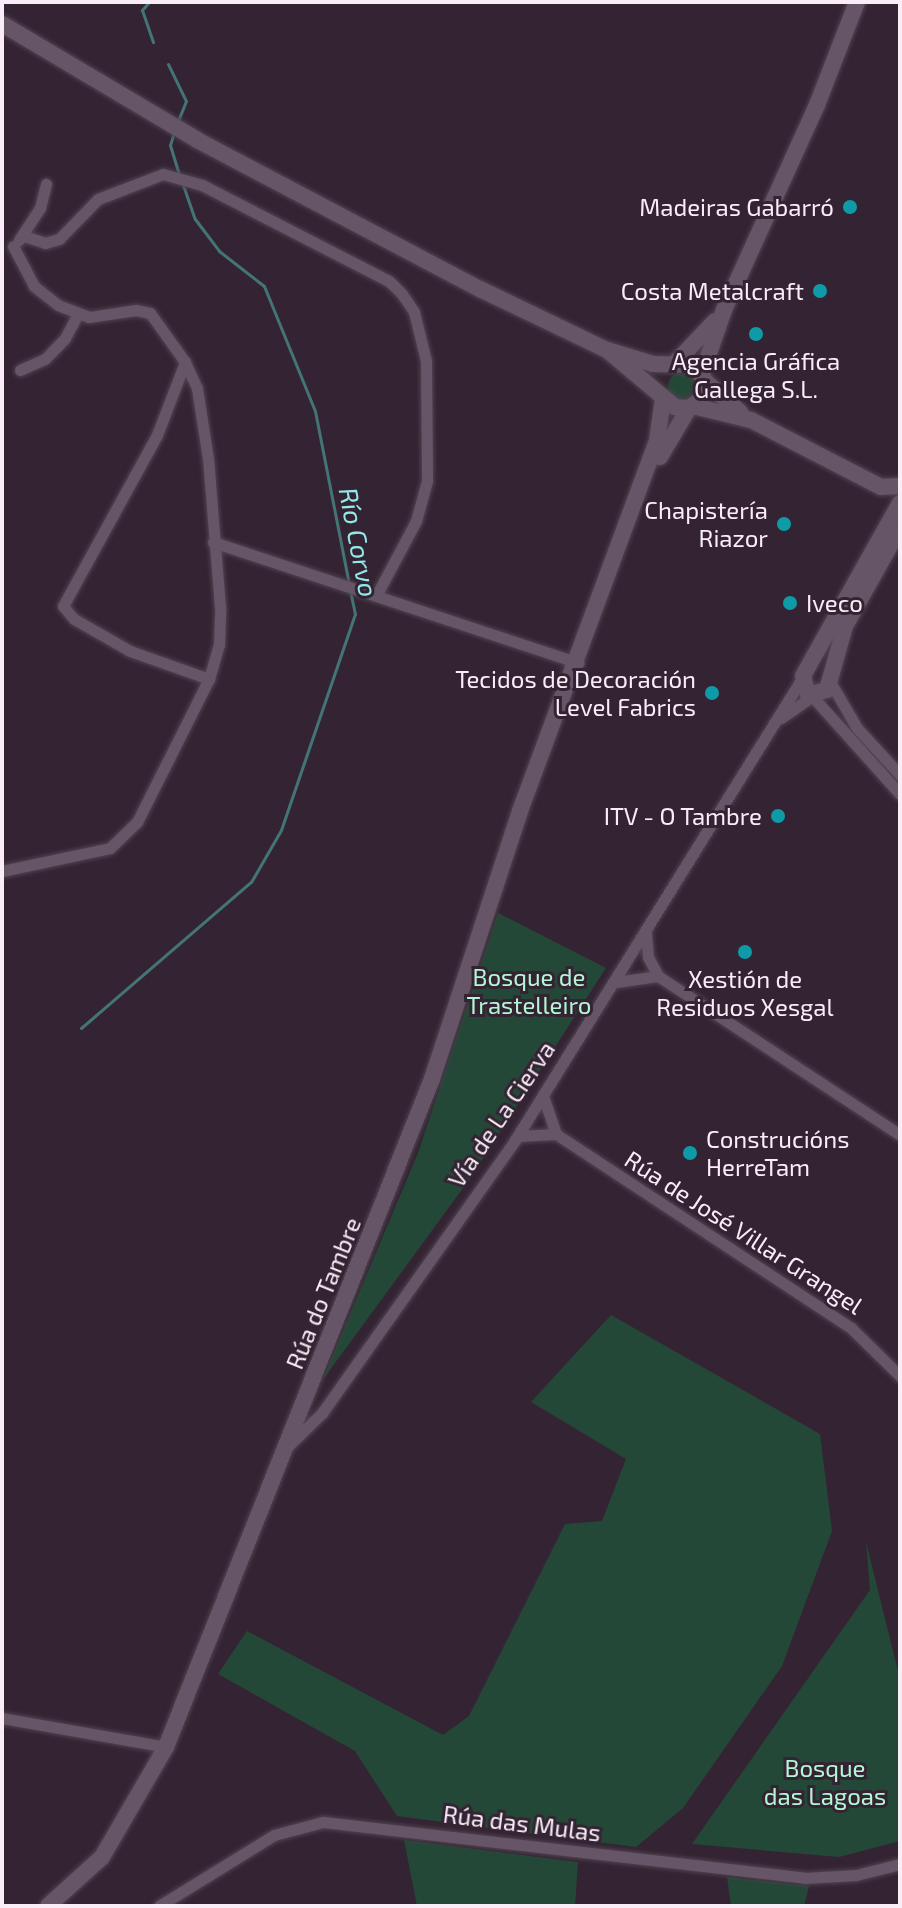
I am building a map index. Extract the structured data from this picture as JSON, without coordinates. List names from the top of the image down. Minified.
{"streets":{"main road":["Vía de La Cierva","Rúa do Tambre"],"street":["Rúa de José Villar Grangel","Rúa das Mulas"]},"crossings":[["Vía de La Cierva","Rúa de José Villar Grangel"],["Vía de La Cierva","Rúa do Tambre"]],"water":["Río Corvo"],"parks":["Bosque de Trastelleiro","Bosque das Lagoas"],"places":["Madeiras Gabarró","Costa Metalcraft","Agencia Gráfica Gallega S.L.","Chapistería Riazor","Iveco","Tecidos de Decoración Level Fabrics","ITV - O Tambre","Xestión de Residuos Xesgal","Construcións HerreTam"]}
